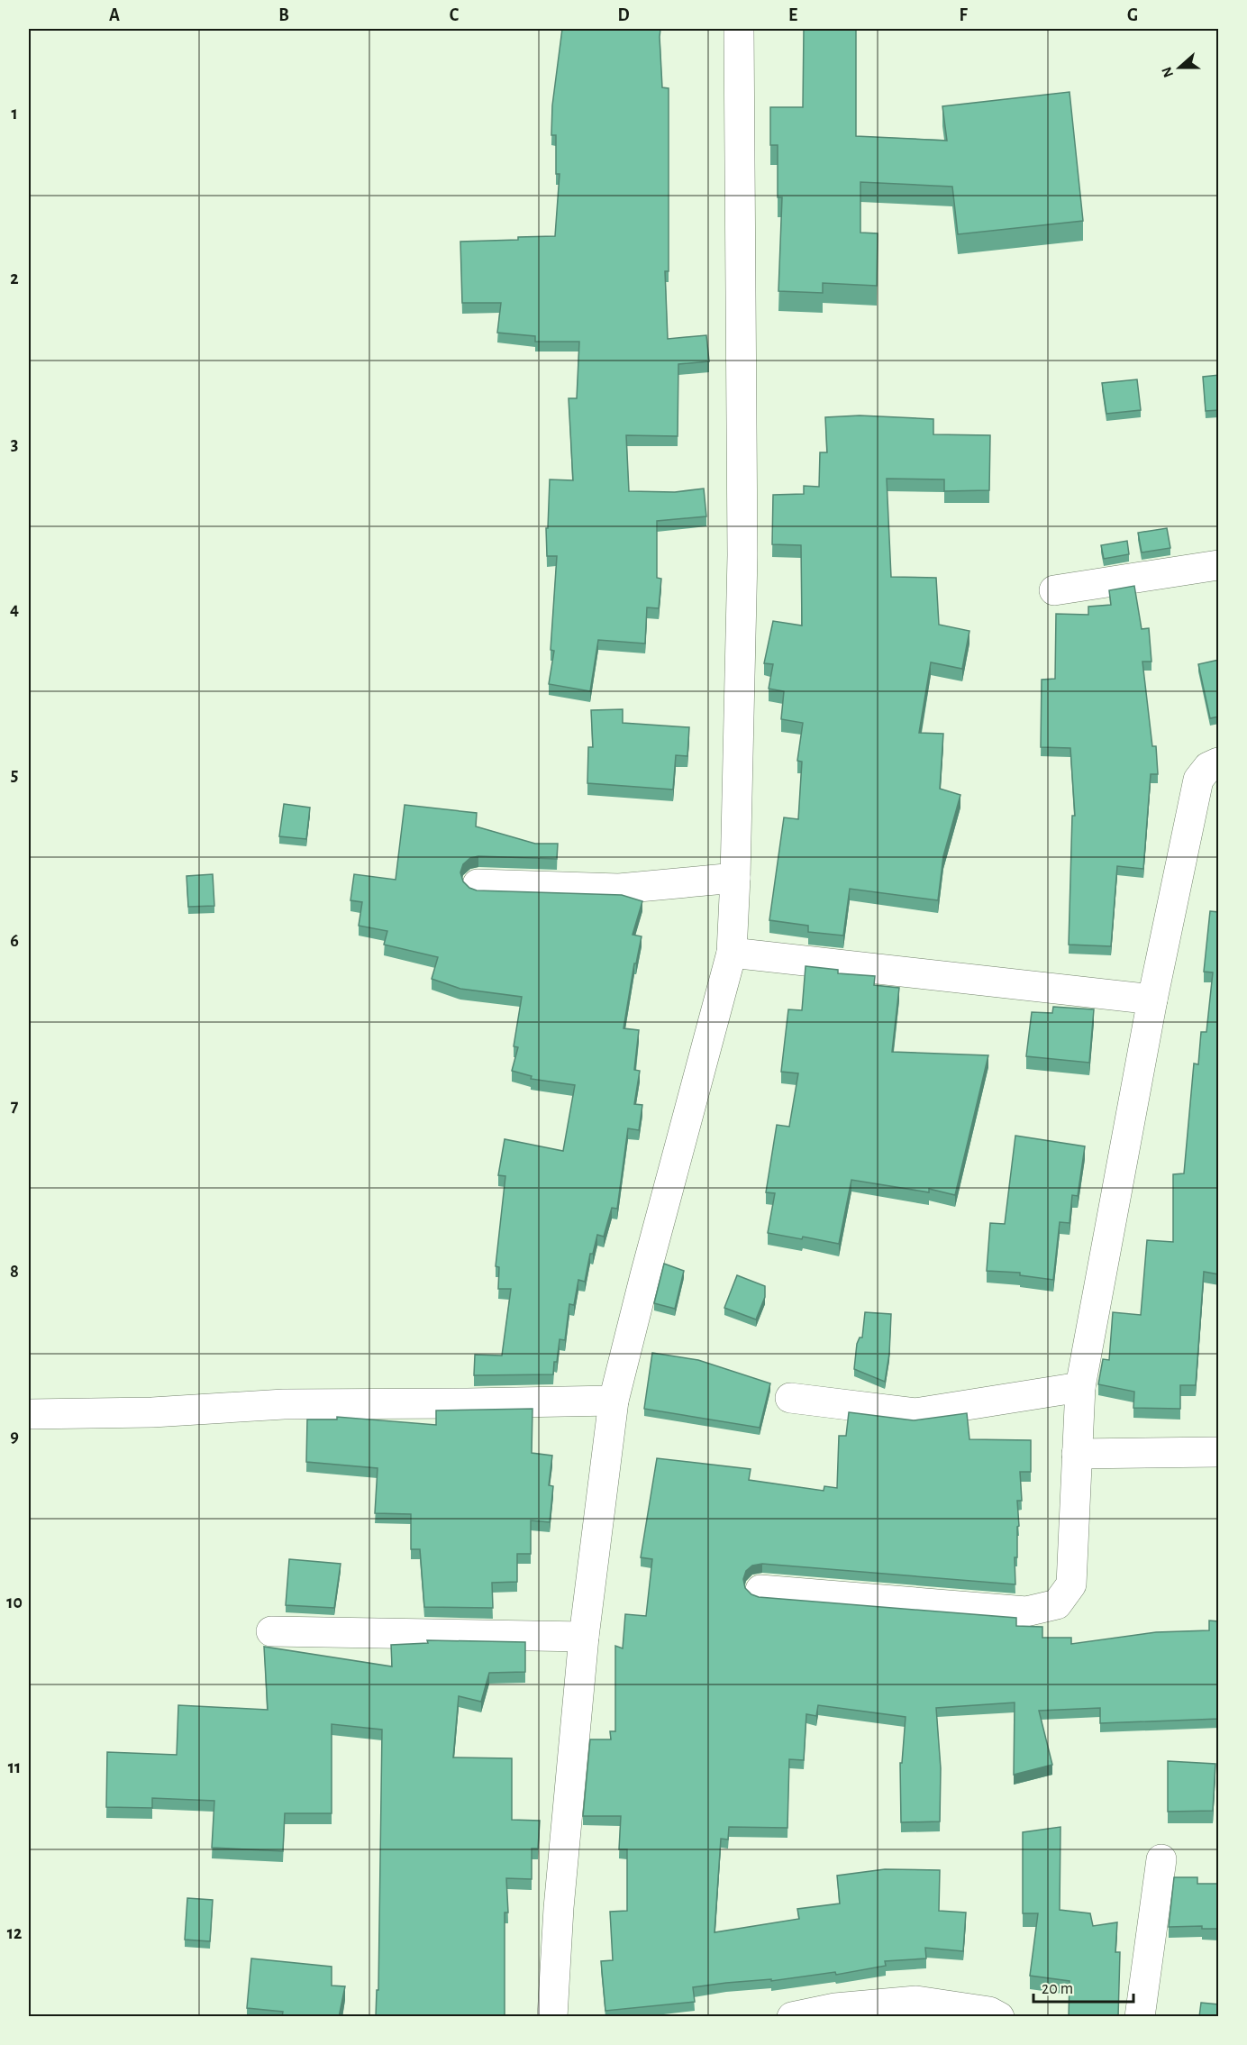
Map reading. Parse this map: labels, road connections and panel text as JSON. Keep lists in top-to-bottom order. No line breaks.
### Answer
{"scale_bar":"20 m","north":"left","grid":{"columns":["A","B","C","D","E","F","G"],"rows":["1","2","3","4","5","6","7","8","9","10","11","12"]}}
